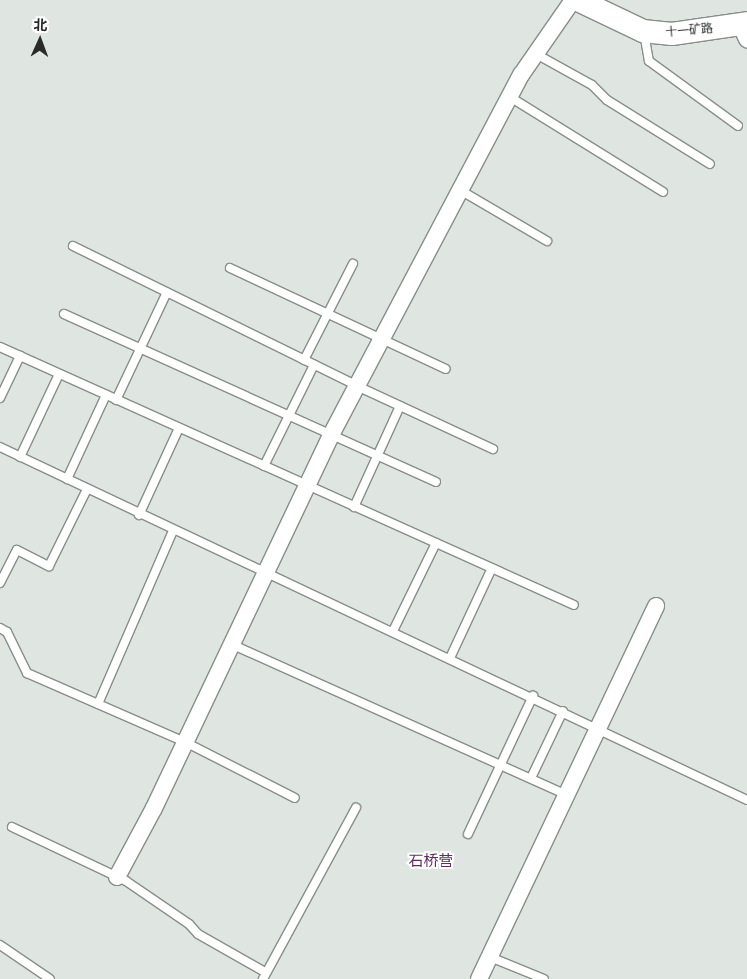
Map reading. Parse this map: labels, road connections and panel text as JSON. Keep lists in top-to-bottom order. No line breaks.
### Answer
{"streets":{"street":["十一矿路"]},"districts":["石桥营"],"north":"top"}
